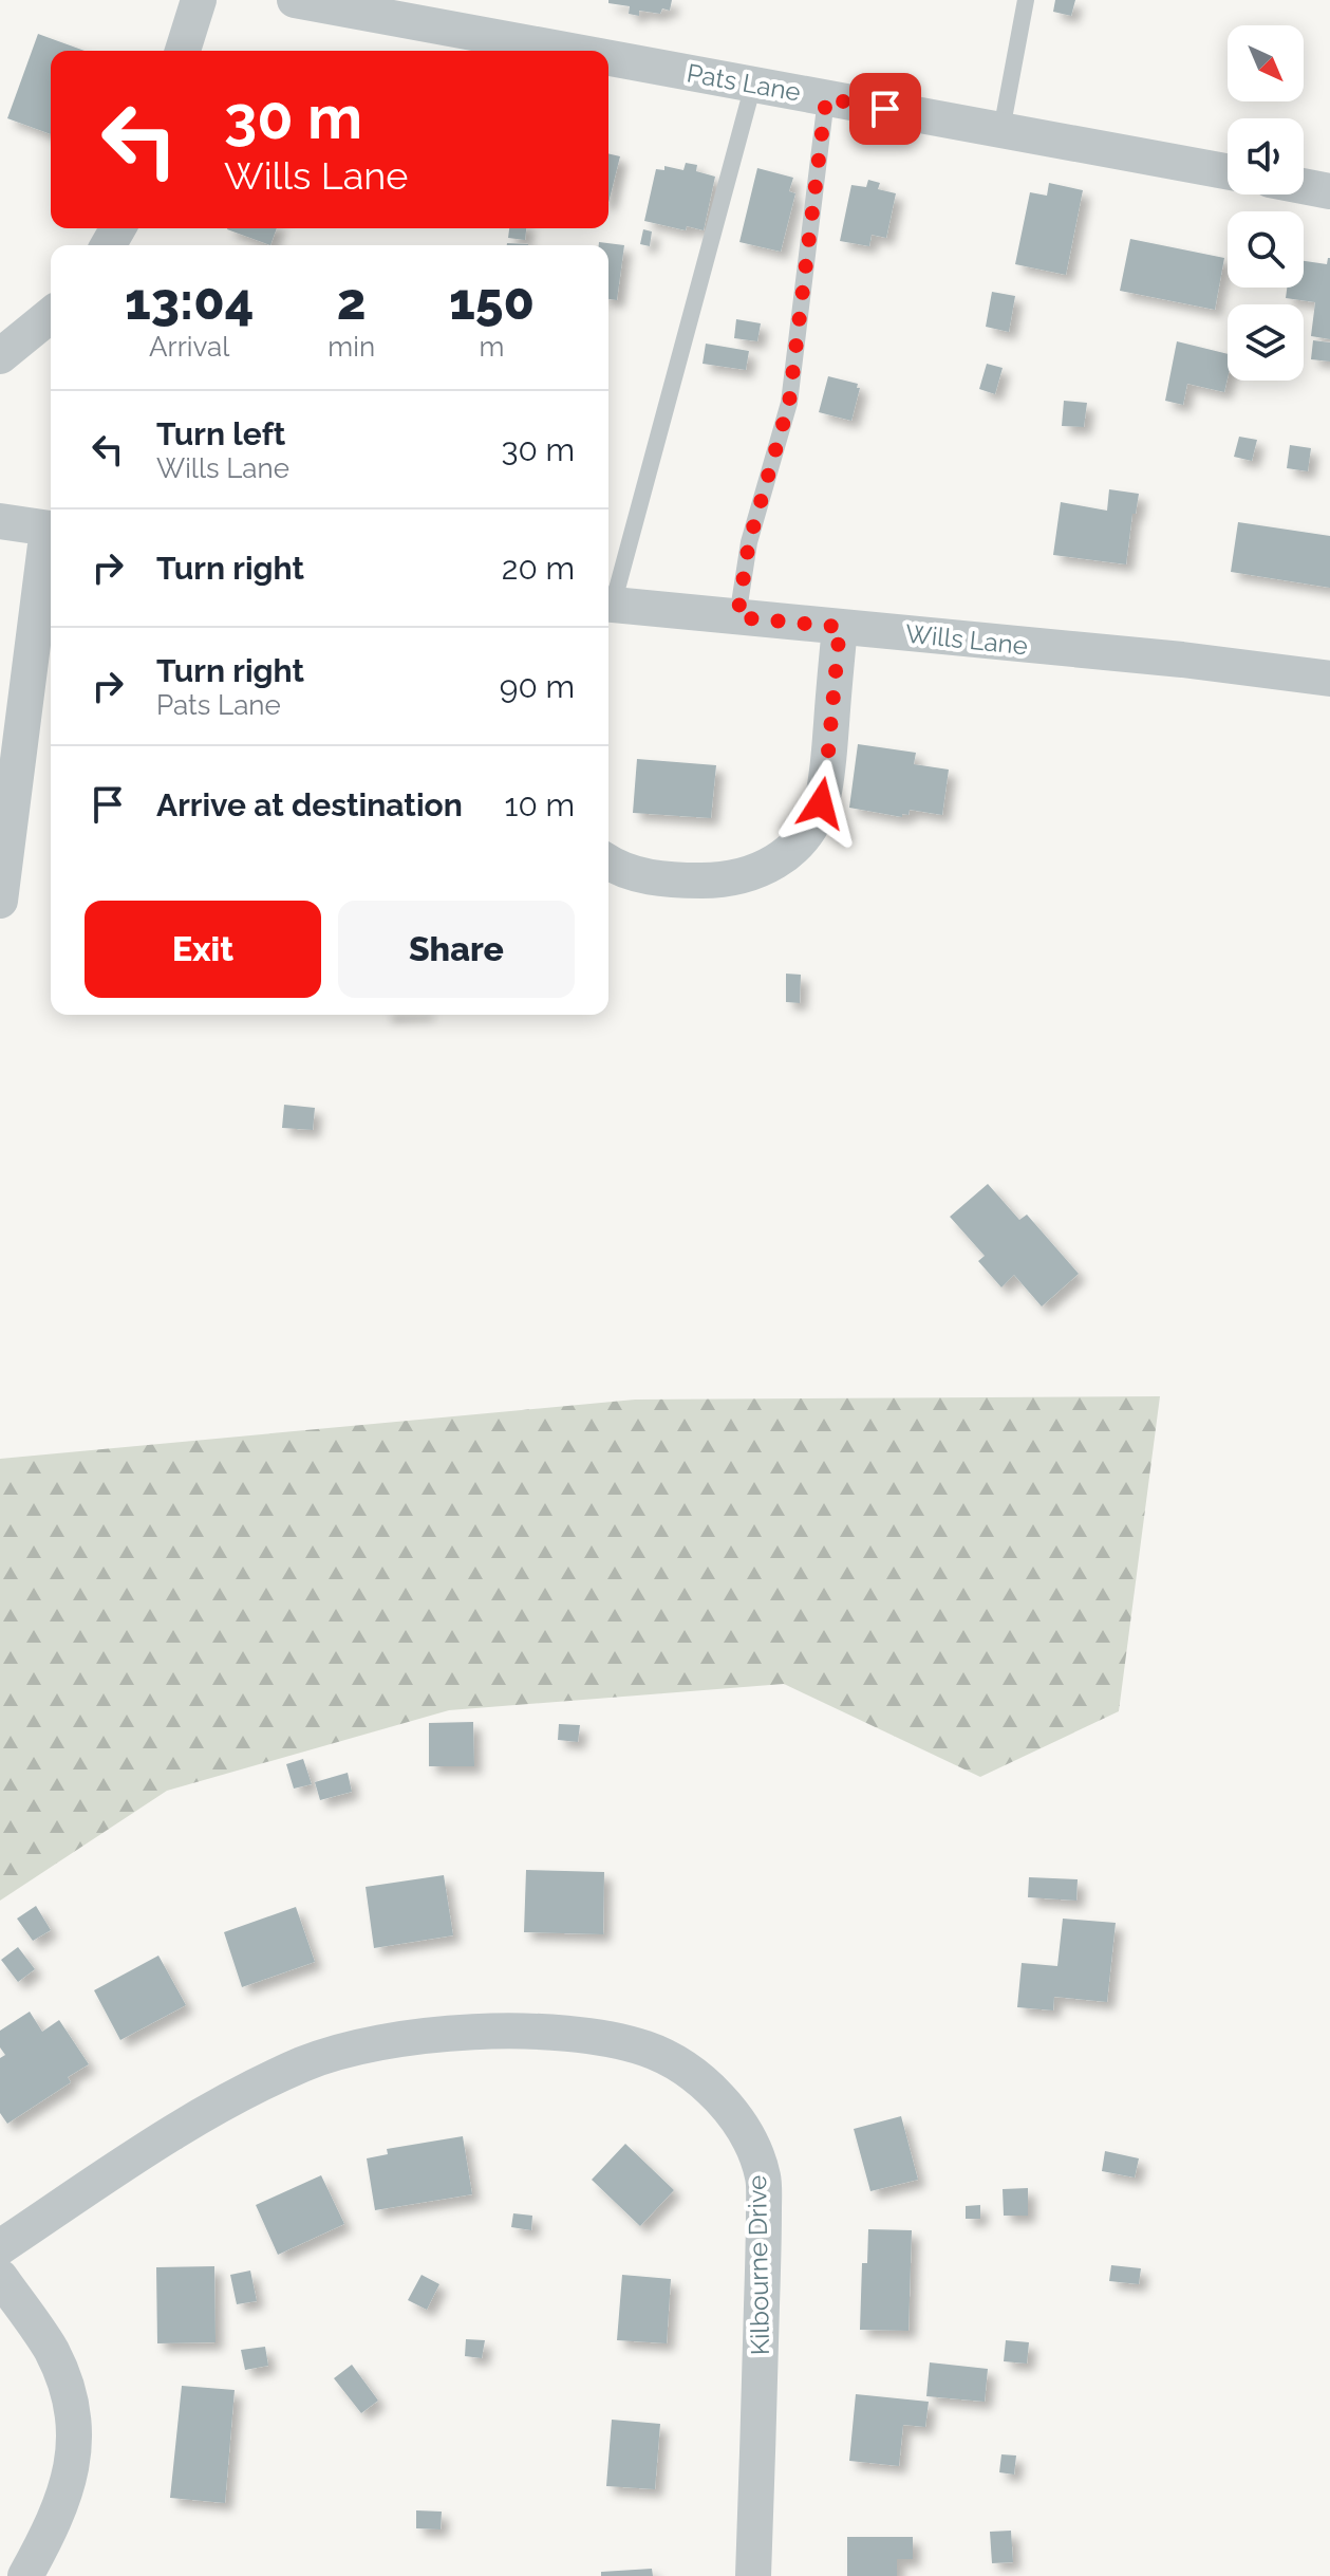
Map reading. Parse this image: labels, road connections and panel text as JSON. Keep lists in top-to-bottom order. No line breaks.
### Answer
{"streets":{"street":["Pats Lane","Wills Lane","Kilbourne Drive"]},"north":"bottom right","page":{"turn":["30 m","Wills Lane"],"eta":["13:04","Arrival","2","min","150","m"],"list":[{"name":"Turn left","note":"Wills Lane","value":"30 m"},{"name":"Turn right","value":"20 m"},{"name":"Turn right","note":"Pats Lane","value":"90 m"},{"name":"Arrive at destination","value":"10 m"}],"buttons":["Exit","Share"]}}
